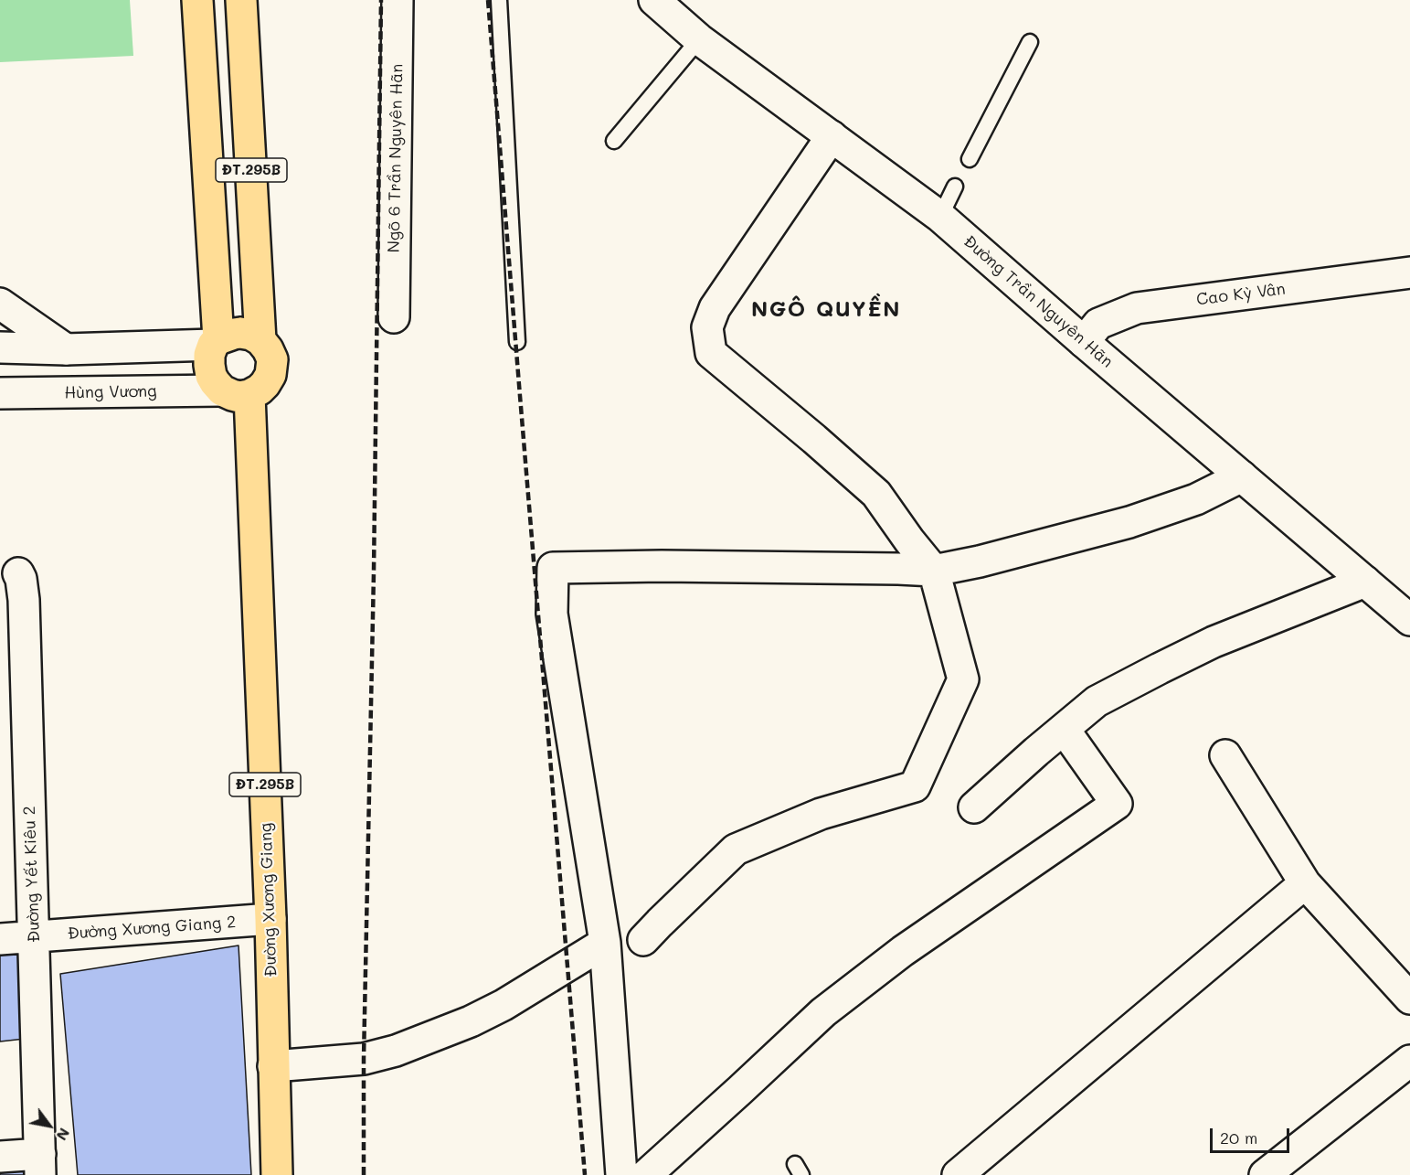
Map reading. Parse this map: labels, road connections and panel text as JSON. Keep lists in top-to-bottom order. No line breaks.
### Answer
{"streets":{"main road":["ĐT.295B","Đường Xương Giang"],"street":["Ngõ 6 Trần Nguyên Hãn","Cao Kỳ Vân","Đường Trần Nguyên Hãn","Hùng Vương","Đường Yết Kiêu 2","Đường Xương Giang 2"]},"crossings":[["ĐT.295B","Hùng Vương"],["ĐT.295B","Đường Xương Giang"],["Cao Kỳ Vân","Đường Trần Nguyên Hãn"],["Hùng Vương","Đường Xương Giang"],["Đường Yết Kiêu 2","Đường Xương Giang 2"],["Đường Xương Giang","Đường Xương Giang 2"]],"districts":["NGÔ QUYỀN"],"scale_bar":"20 m","north":"bottom right"}
